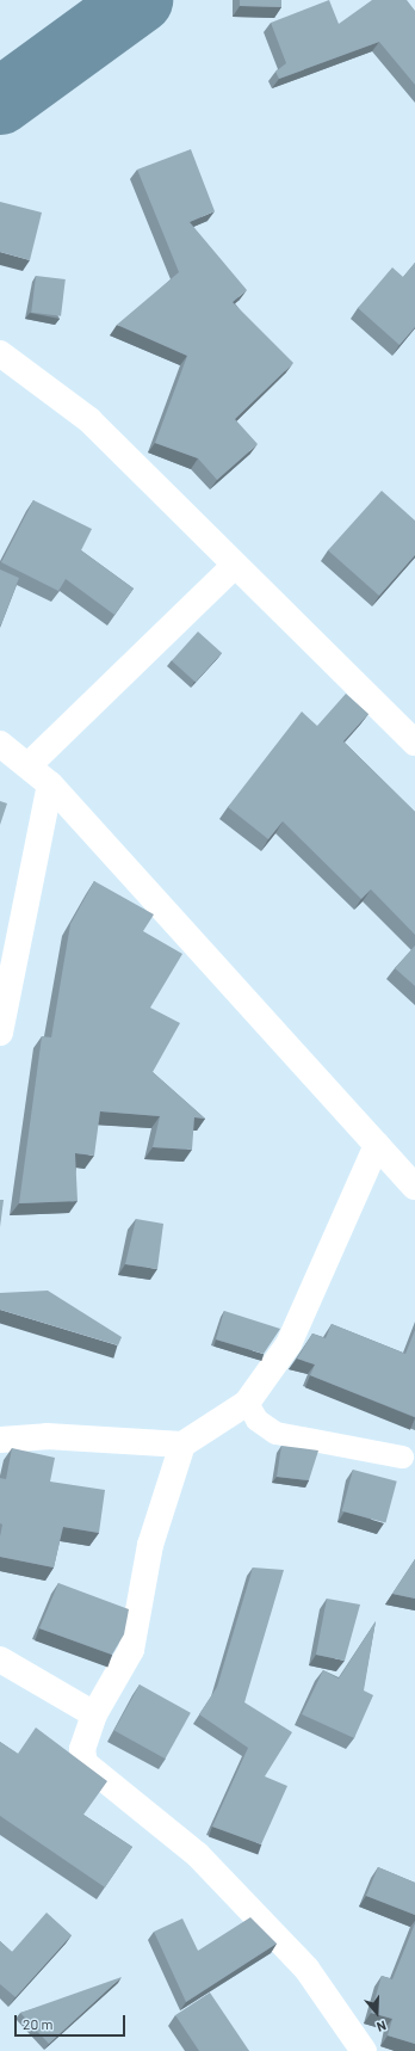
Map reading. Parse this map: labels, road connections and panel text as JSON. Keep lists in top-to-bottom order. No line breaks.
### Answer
{"scale_bar":"20 m","north":"bottom"}
